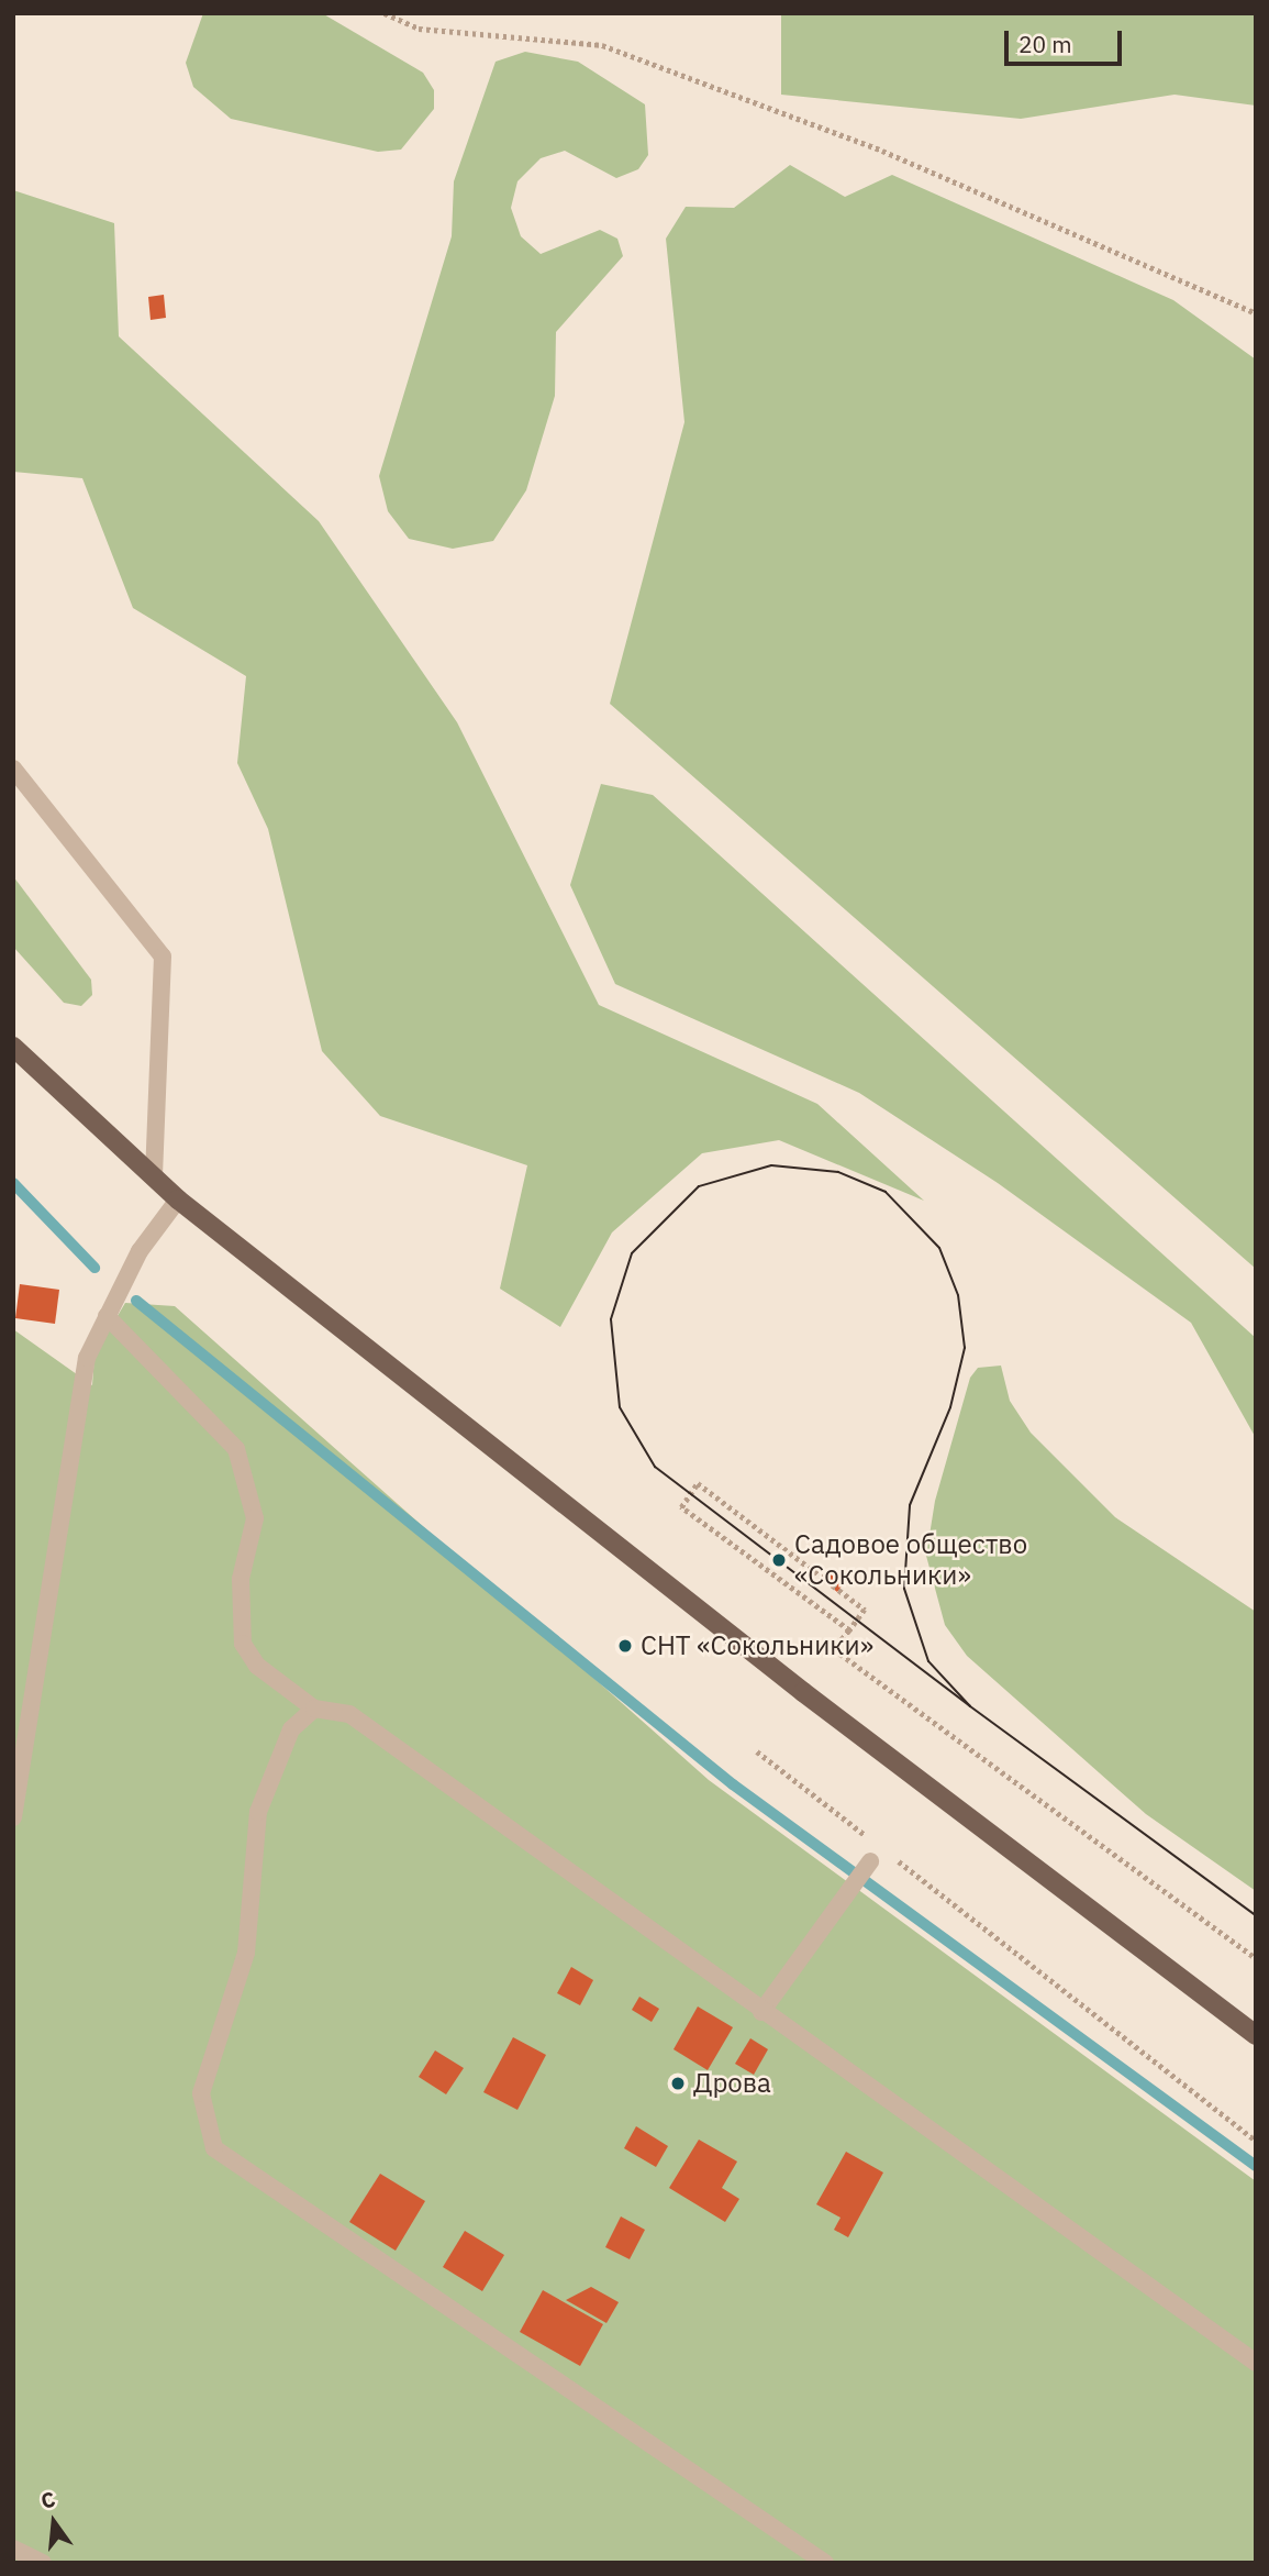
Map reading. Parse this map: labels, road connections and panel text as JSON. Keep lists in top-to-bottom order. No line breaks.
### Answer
{"places":["Садовое общество «Сокольники»","СНТ «Сокольники»","Дрова"],"scale_bar":"20 m","north":"top"}
